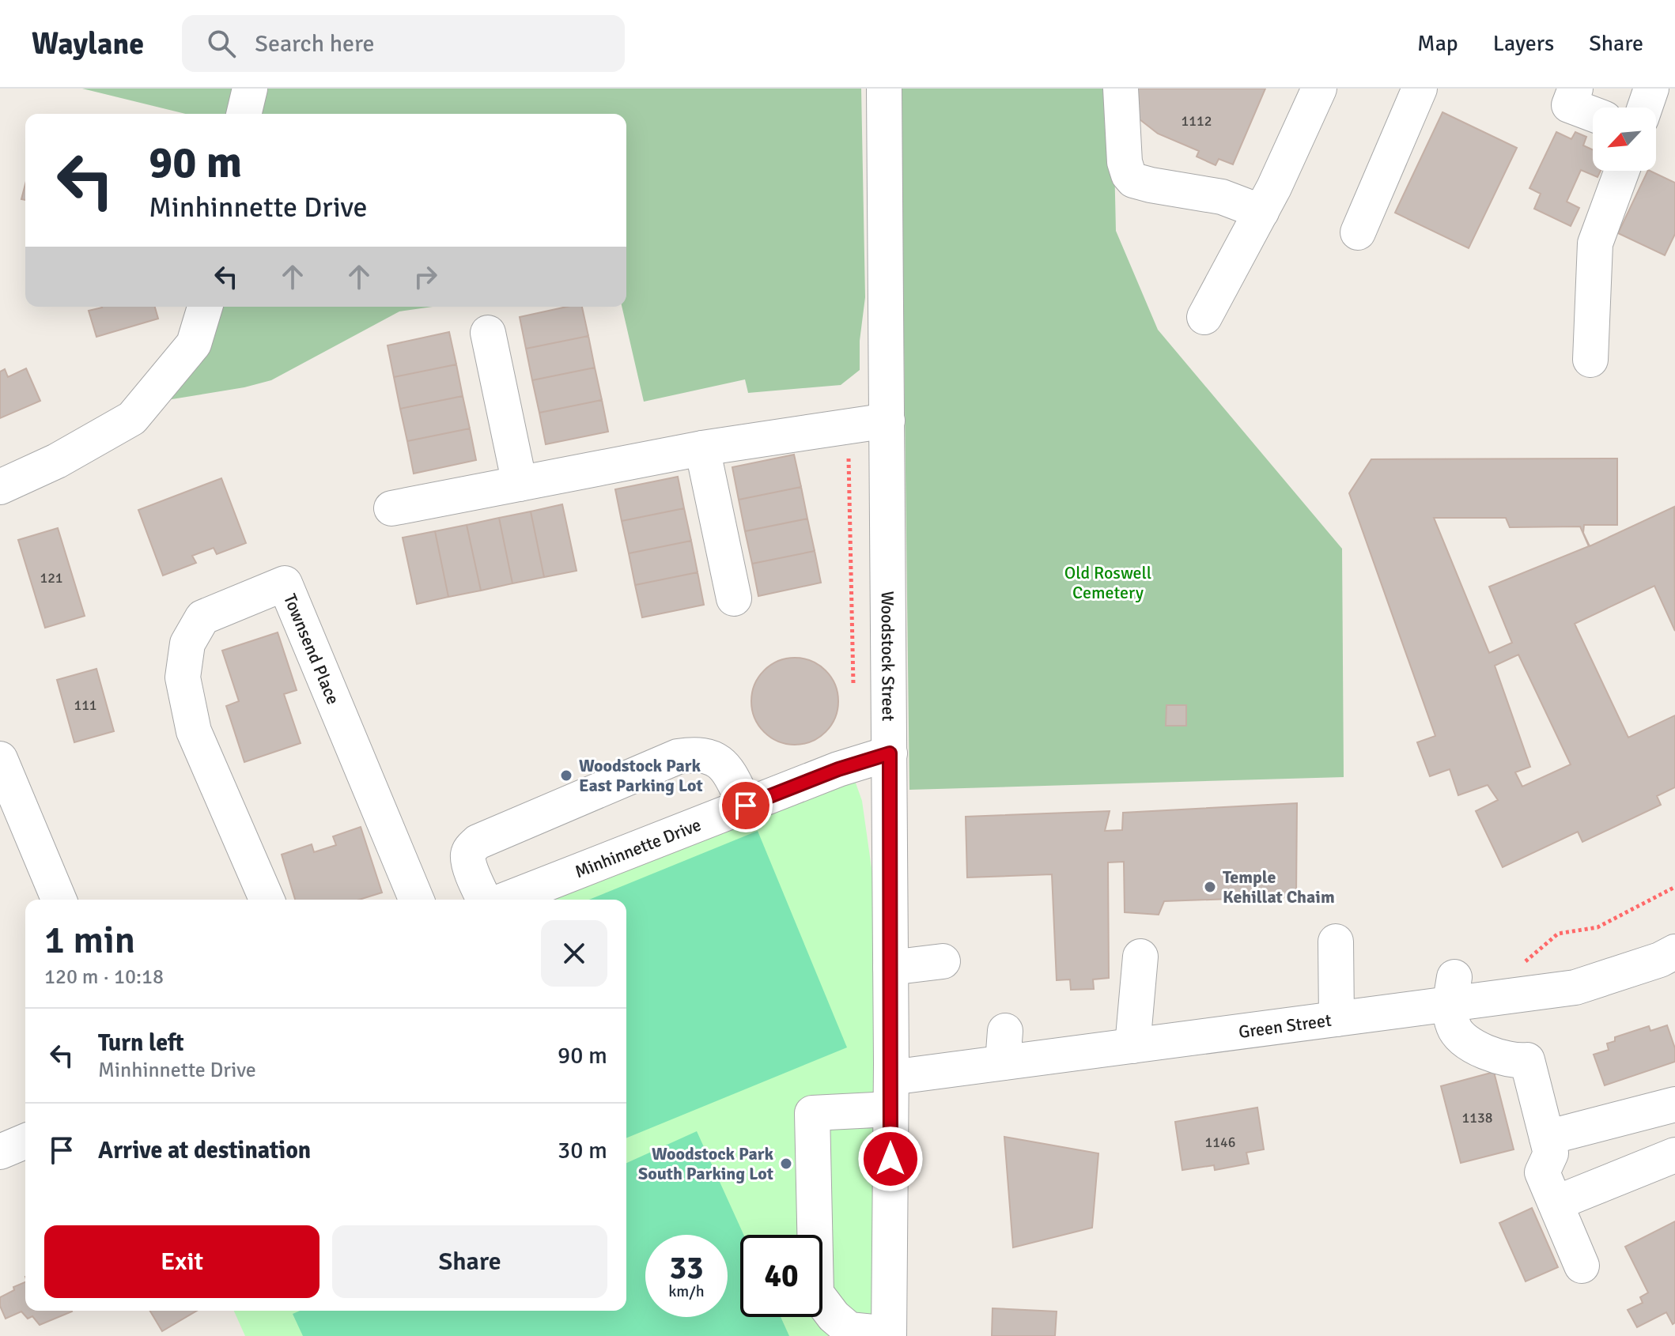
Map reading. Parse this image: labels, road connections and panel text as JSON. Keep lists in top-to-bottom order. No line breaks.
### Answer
{"streets":{"street":["Townsend Place","Woodstock Street","Minhinnette Drive","Green Street"]},"crossings":[["Woodstock Street","Minhinnette Drive"],["Woodstock Street","Green Street"]],"parks":["Old Roswell Cemetery"],"places":["Woodstock Park East Parking Lot","Temple Kehillat Chaim","Woodstock Park South Parking Lot"],"house_numbers":["1112","121","111","1138","1146"],"north":"bottom left","page":{"header":"Waylane","search":"Search here","nav":["Map","Layers","Share"],"turn":["90 m","Minhinnette Drive"],"heading":["1 min","120 m · 10:18"],"list":[{"name":"Turn left","note":"Minhinnette Drive","value":"90 m"},{"name":"Arrive at destination","value":"30 m"}],"buttons":["Exit","Share"],"speed":"33 km/h","limit":"40"}}
